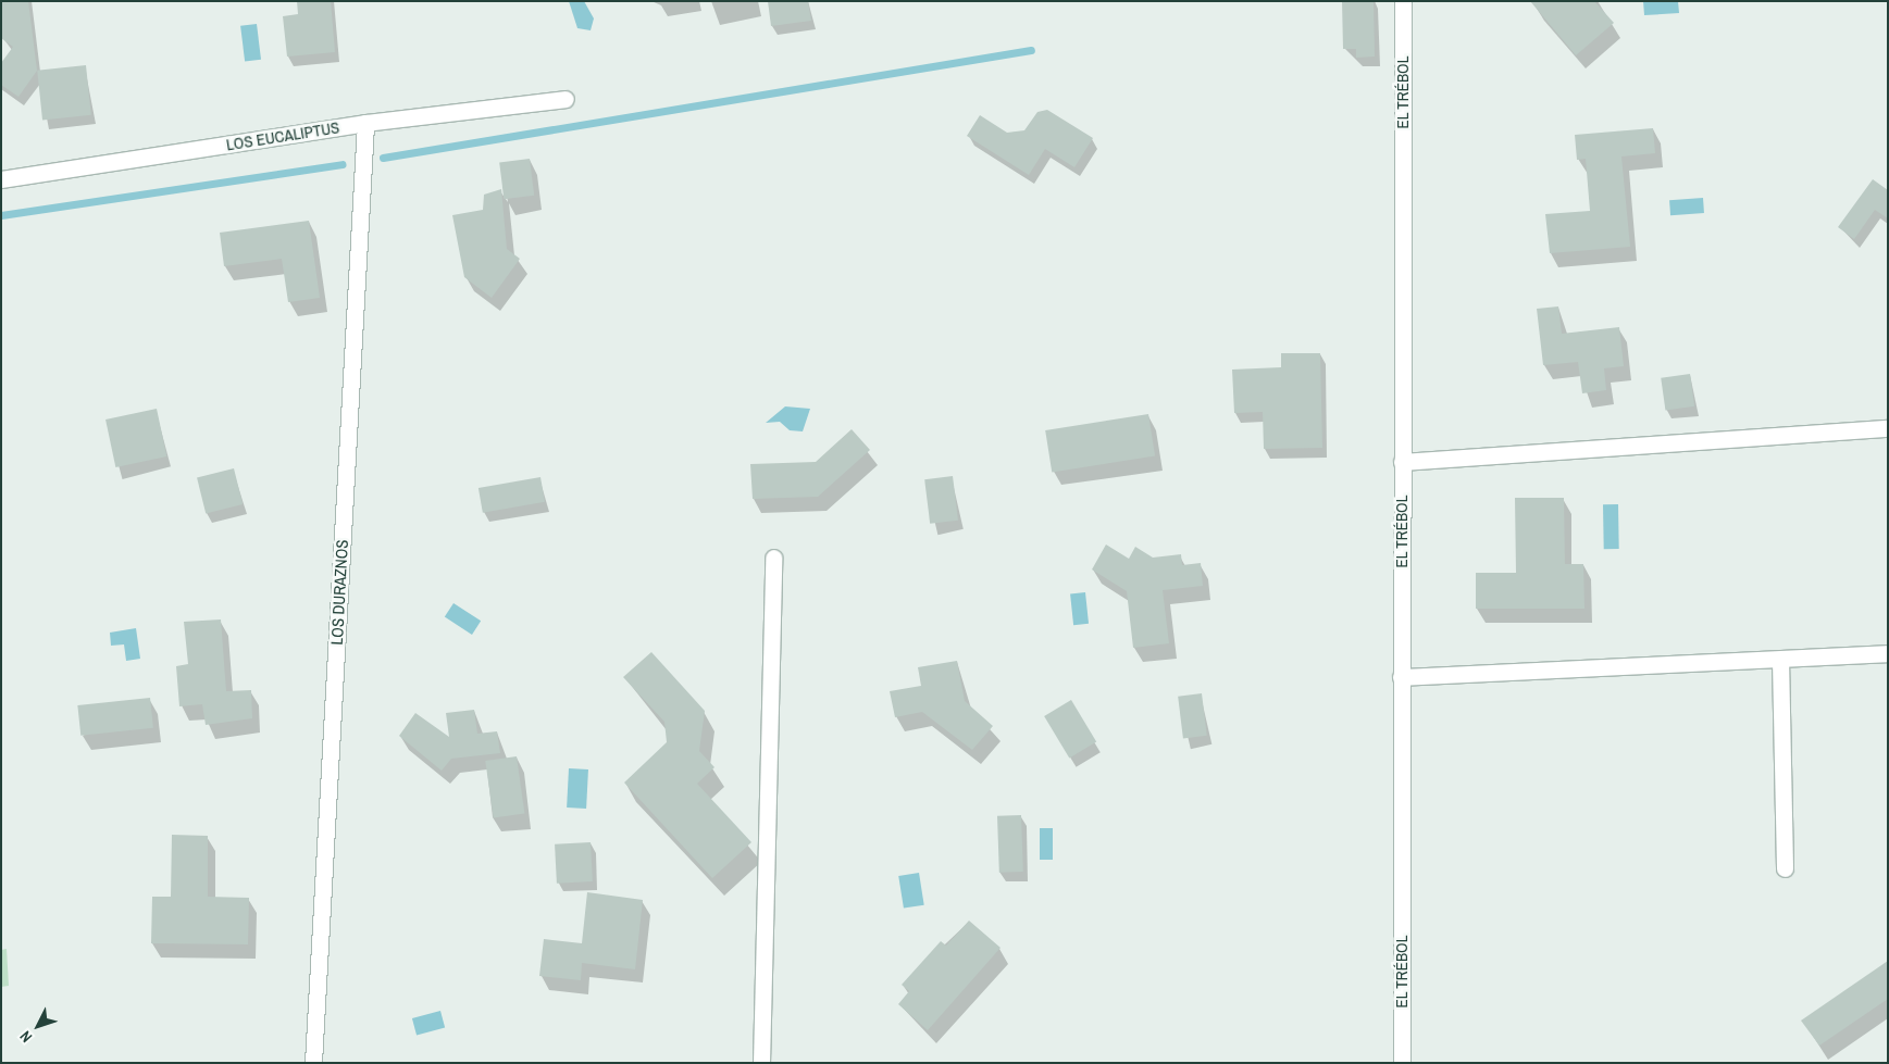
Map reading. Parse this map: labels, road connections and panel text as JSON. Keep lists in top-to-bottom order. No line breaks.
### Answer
{"streets":{"street":["EL TRÉBOL","LOS EUCALIPTUS","LOS DURAZNOS"]},"crossings":[["LOS EUCALIPTUS","LOS DURAZNOS"]],"north":"bottom left"}
